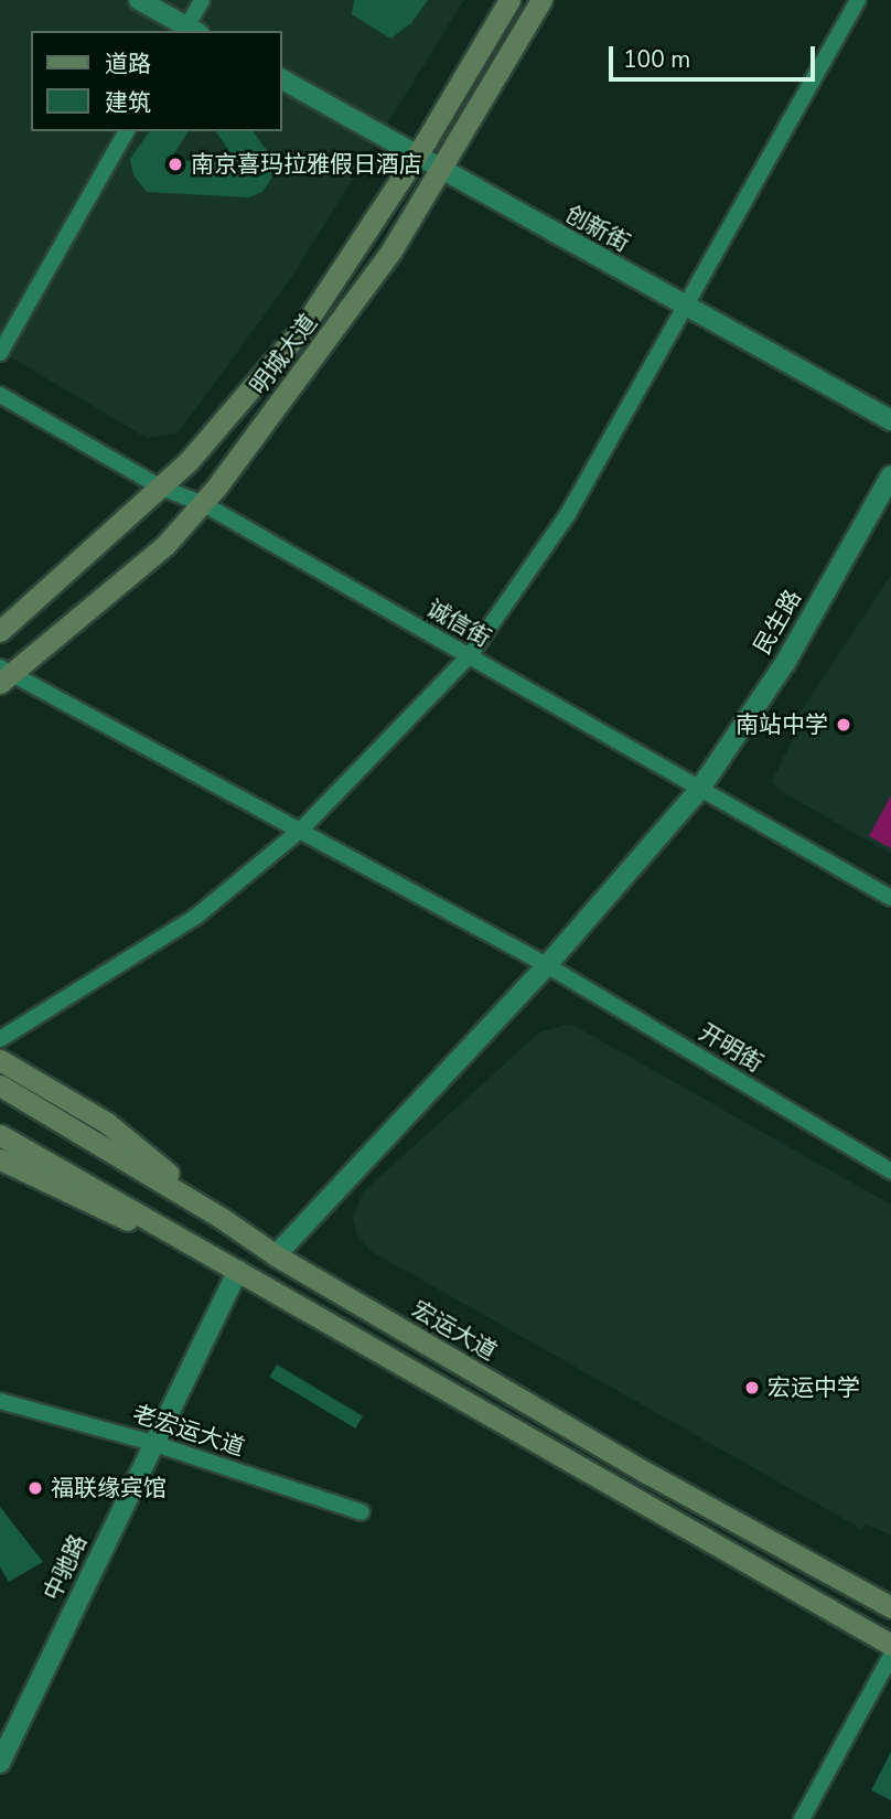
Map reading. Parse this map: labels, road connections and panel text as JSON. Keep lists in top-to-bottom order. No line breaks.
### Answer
{"streets":{"main road":["明城大道","宏运大道"],"street":["创新街","民生路","诚信街","开明街","老宏运大道","中驰路"]},"crossings":[["创新街","明城大道"],["明城大道","诚信街"],["明城大道","开明街"],["民生路","诚信街"],["民生路","开明街"],["民生路","宏运大道"],["老宏运大道","中驰路"]],"places":["南京喜玛拉雅假日酒店","南站中学","宏运中学","福联缘宾馆"],"legend":["道路","建筑"],"scale_bar":"100 m"}
